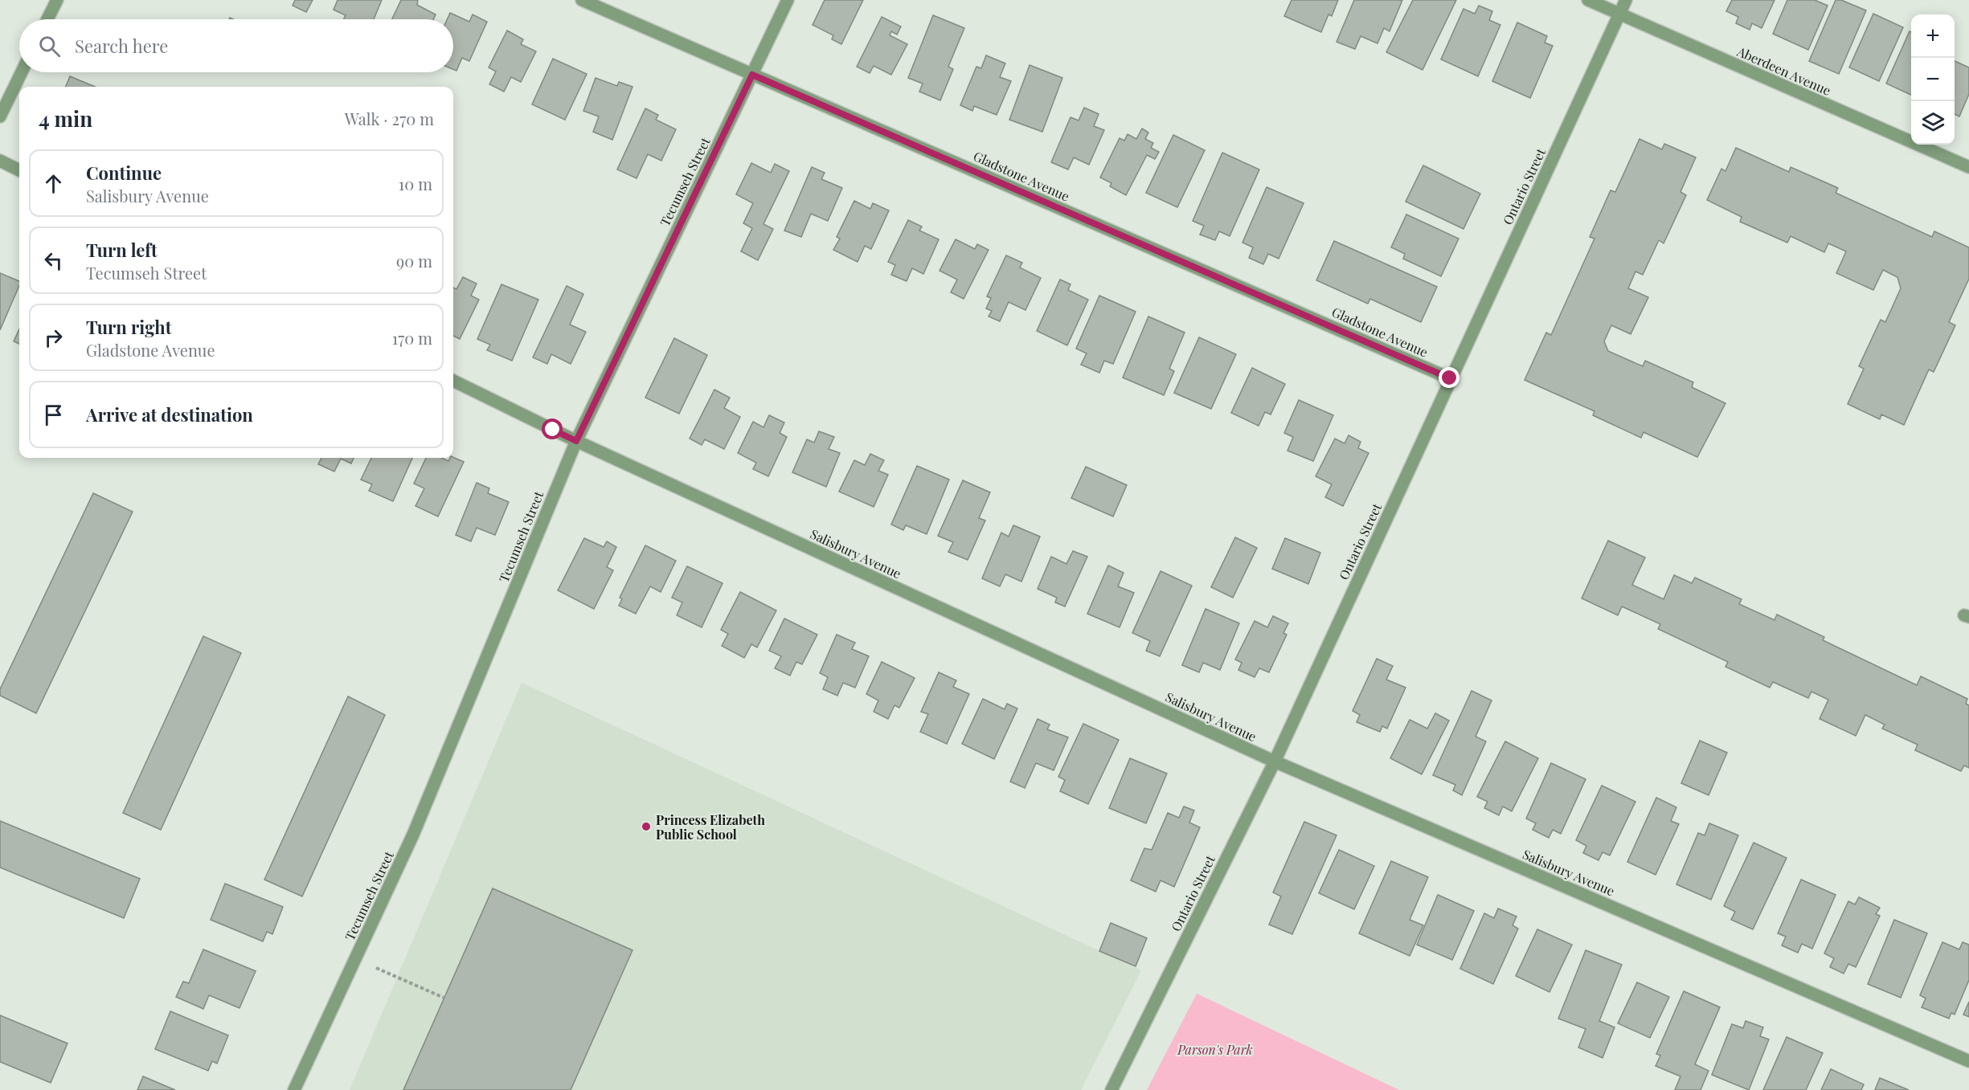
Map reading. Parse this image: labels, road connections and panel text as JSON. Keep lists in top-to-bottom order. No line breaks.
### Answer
{"streets":{"street":["Aberdeen Avenue","Gladstone Avenue","Tecumseh Street","Ontario Street","Salisbury Avenue"]},"crossings":[["Aberdeen Avenue","Ontario Street"],["Gladstone Avenue","Tecumseh Street"],["Gladstone Avenue","Ontario Street"],["Tecumseh Street","Salisbury Avenue"],["Ontario Street","Salisbury Avenue"]],"parks":["Parson's Park"],"places":["Princess Elizabeth Public School"],"page":{"map_buttons":["+","−"],"search":"Search here","heading":["4 min","Walk · 270 m"],"list":[["Continue","Salisbury Avenue","10 m"],["Turn left","Tecumseh Street","90 m"],["Turn right","Gladstone Avenue","170 m"],"Arrive at destination"]}}
